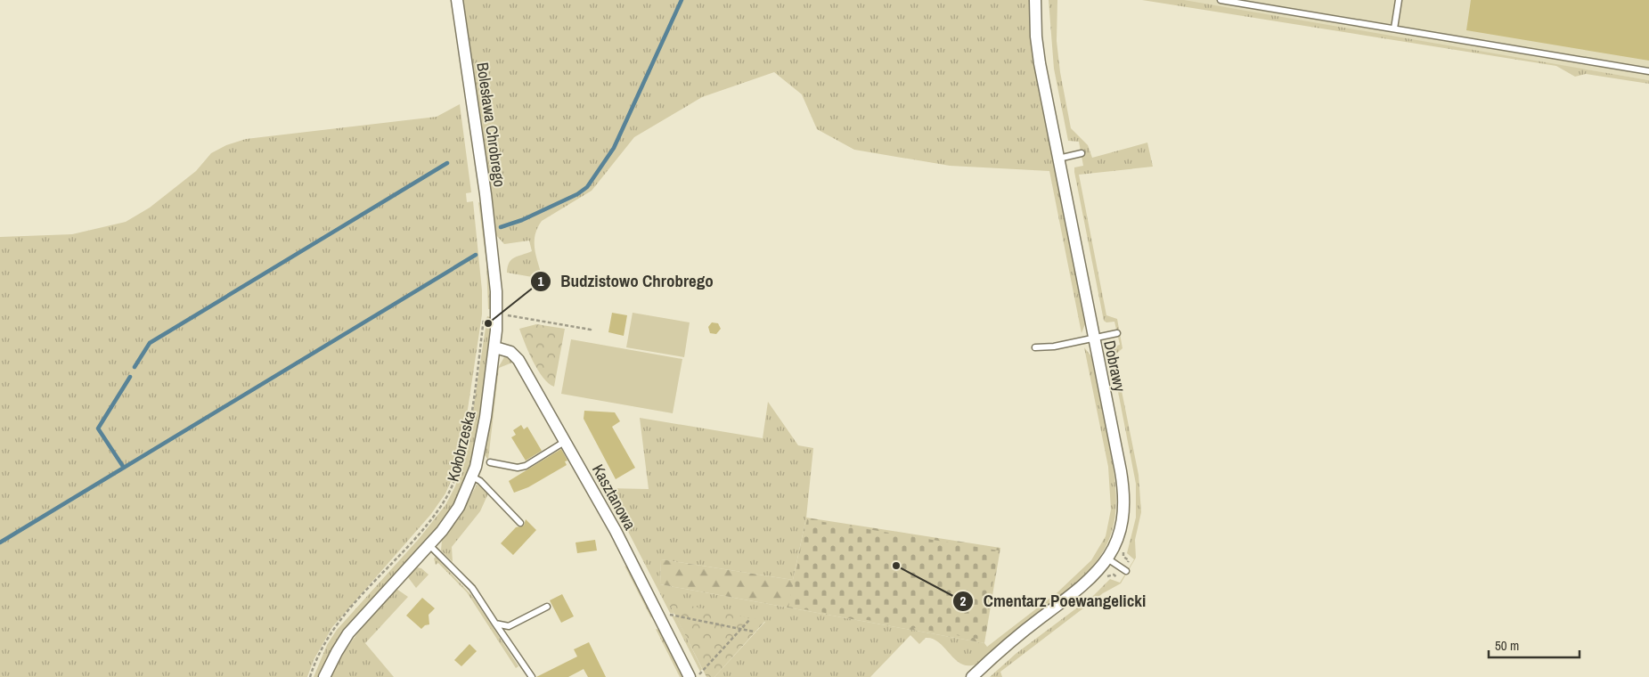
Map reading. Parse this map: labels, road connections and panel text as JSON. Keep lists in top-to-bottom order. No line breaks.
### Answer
{"streets":{"street":["Bolesława Chrobrego","Dobrawy","Kołobrzeska","Kasztanowa"]},"crossings":[["Bolesława Chrobrego","Kołobrzeska"],["Kołobrzeska","Kasztanowa"]],"places":["Budzistowo Chrobrego","Cmentarz Poewangelicki"],"scale_bar":"50 m"}
